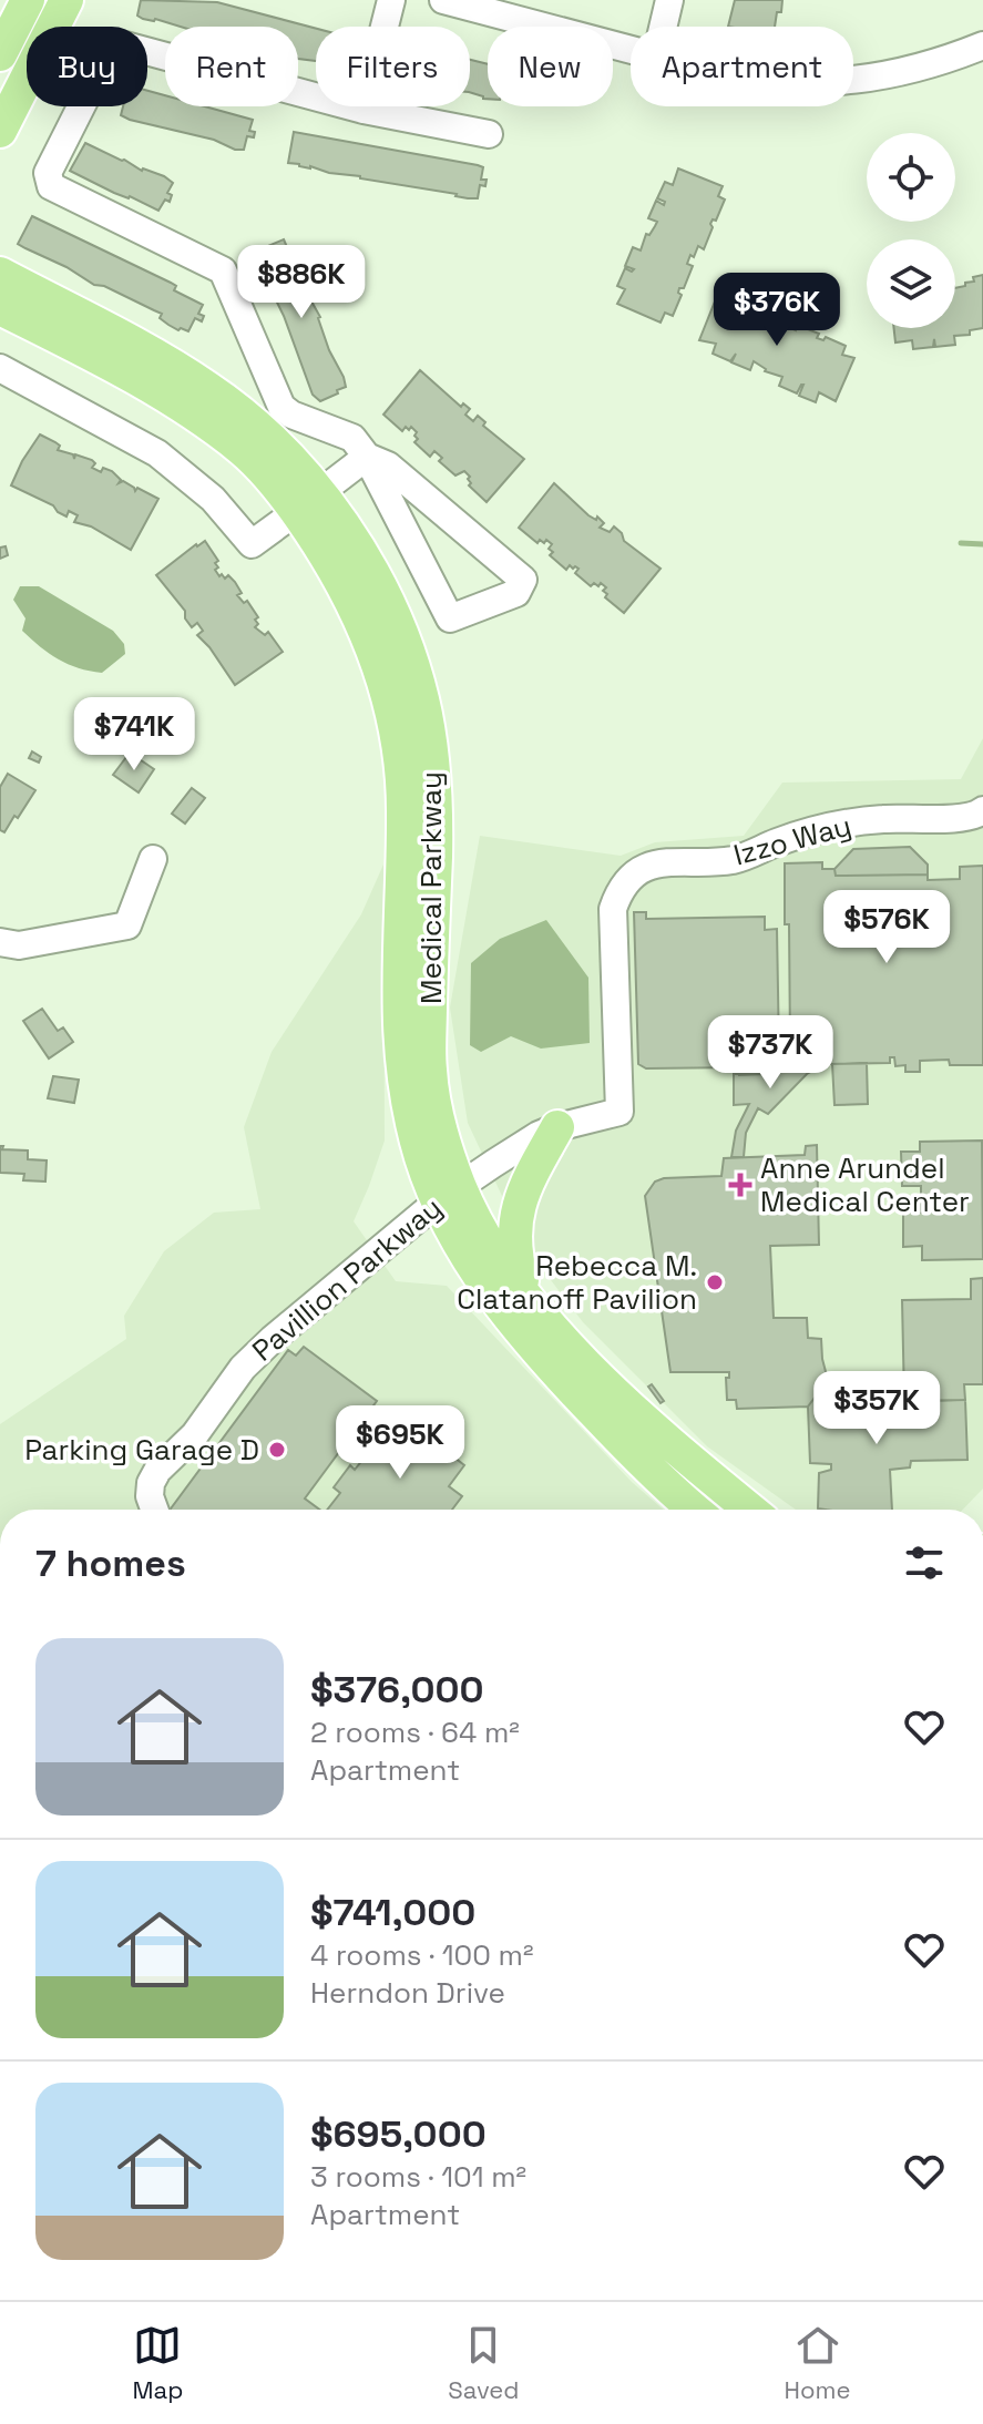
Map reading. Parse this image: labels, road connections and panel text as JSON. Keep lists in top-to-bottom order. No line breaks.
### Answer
{"streets":{"main road":["Medical Parkway"],"street":["Izzo Way","Pavillion Parkway"]},"crossings":[["Izzo Way","Pavillion Parkway"],["Medical Parkway","Pavillion Parkway"]],"places":{"health":["Anne Arundel Medical Center"],"other":["Rebecca M. Clatanoff Pavilion","Parking Garage D"]},"page":{"chip":["Buy","Rent","Filters","New","Apartment"],"price":["$886K","$376K","$741K","$576K","$737K","$357K","$695K"],"heading":"7 homes","list":[{"name":"$376,000","note":"2 rooms · 64 m² · Apartment"},{"name":"$741,000","note":"4 rooms · 100 m² · Herndon Drive"},{"name":"$695,000","note":"3 rooms · 101 m² · Apartment"}],"tabs":["Map","Saved","Home"]}}
